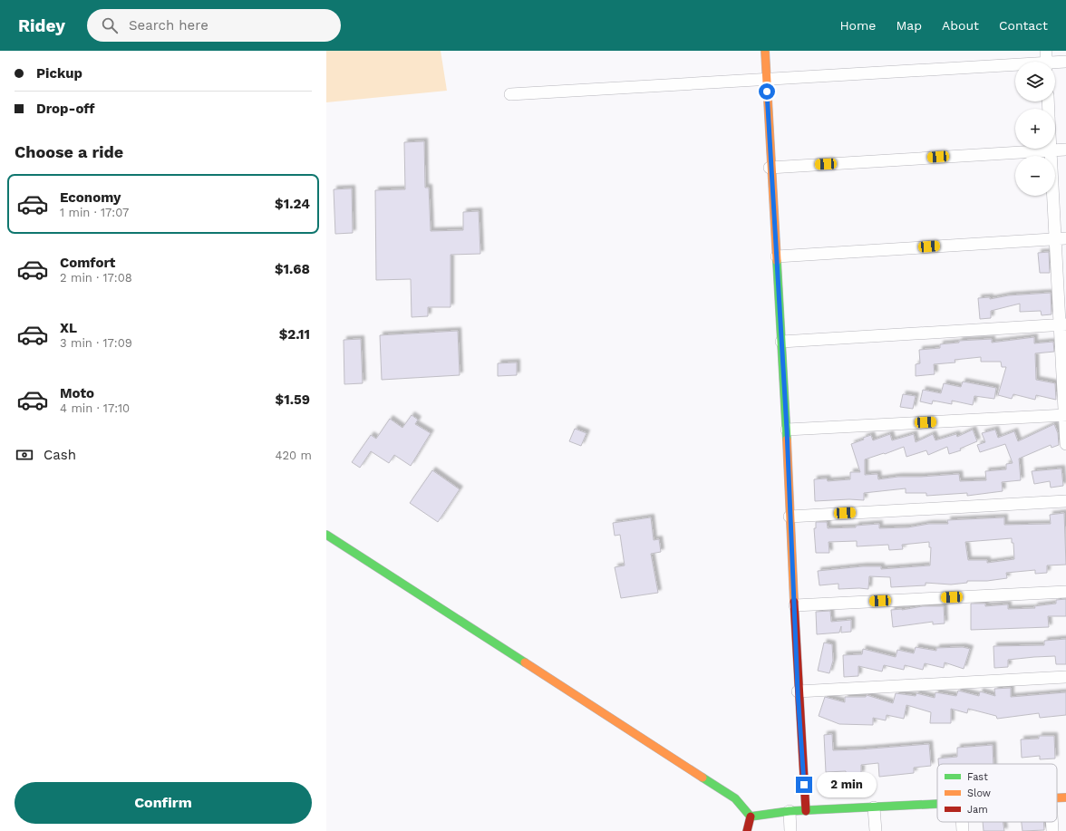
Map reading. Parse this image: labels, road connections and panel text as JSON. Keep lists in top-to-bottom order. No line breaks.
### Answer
{"legend":["Fast","Slow","Jam"],"page":{"header":"Ridey","search":"Search here","nav":["Home","Map","About","Contact"],"banner":["Pickup","Drop-off"],"map_buttons":["+","−"],"heading":"Choose a ride","list":[{"name":"Economy","note":"1 min · 17:07","value":"$1.24"},{"name":"Comfort","note":"2 min · 17:08","value":"$1.68"},{"name":"XL","note":"3 min · 17:09","value":"$2.11"},{"name":"Moto","note":"4 min · 17:10","value":"$1.59"}],"pay":["Cash","420 m"],"bubble":"2 min","buttons":"Confirm"}}
